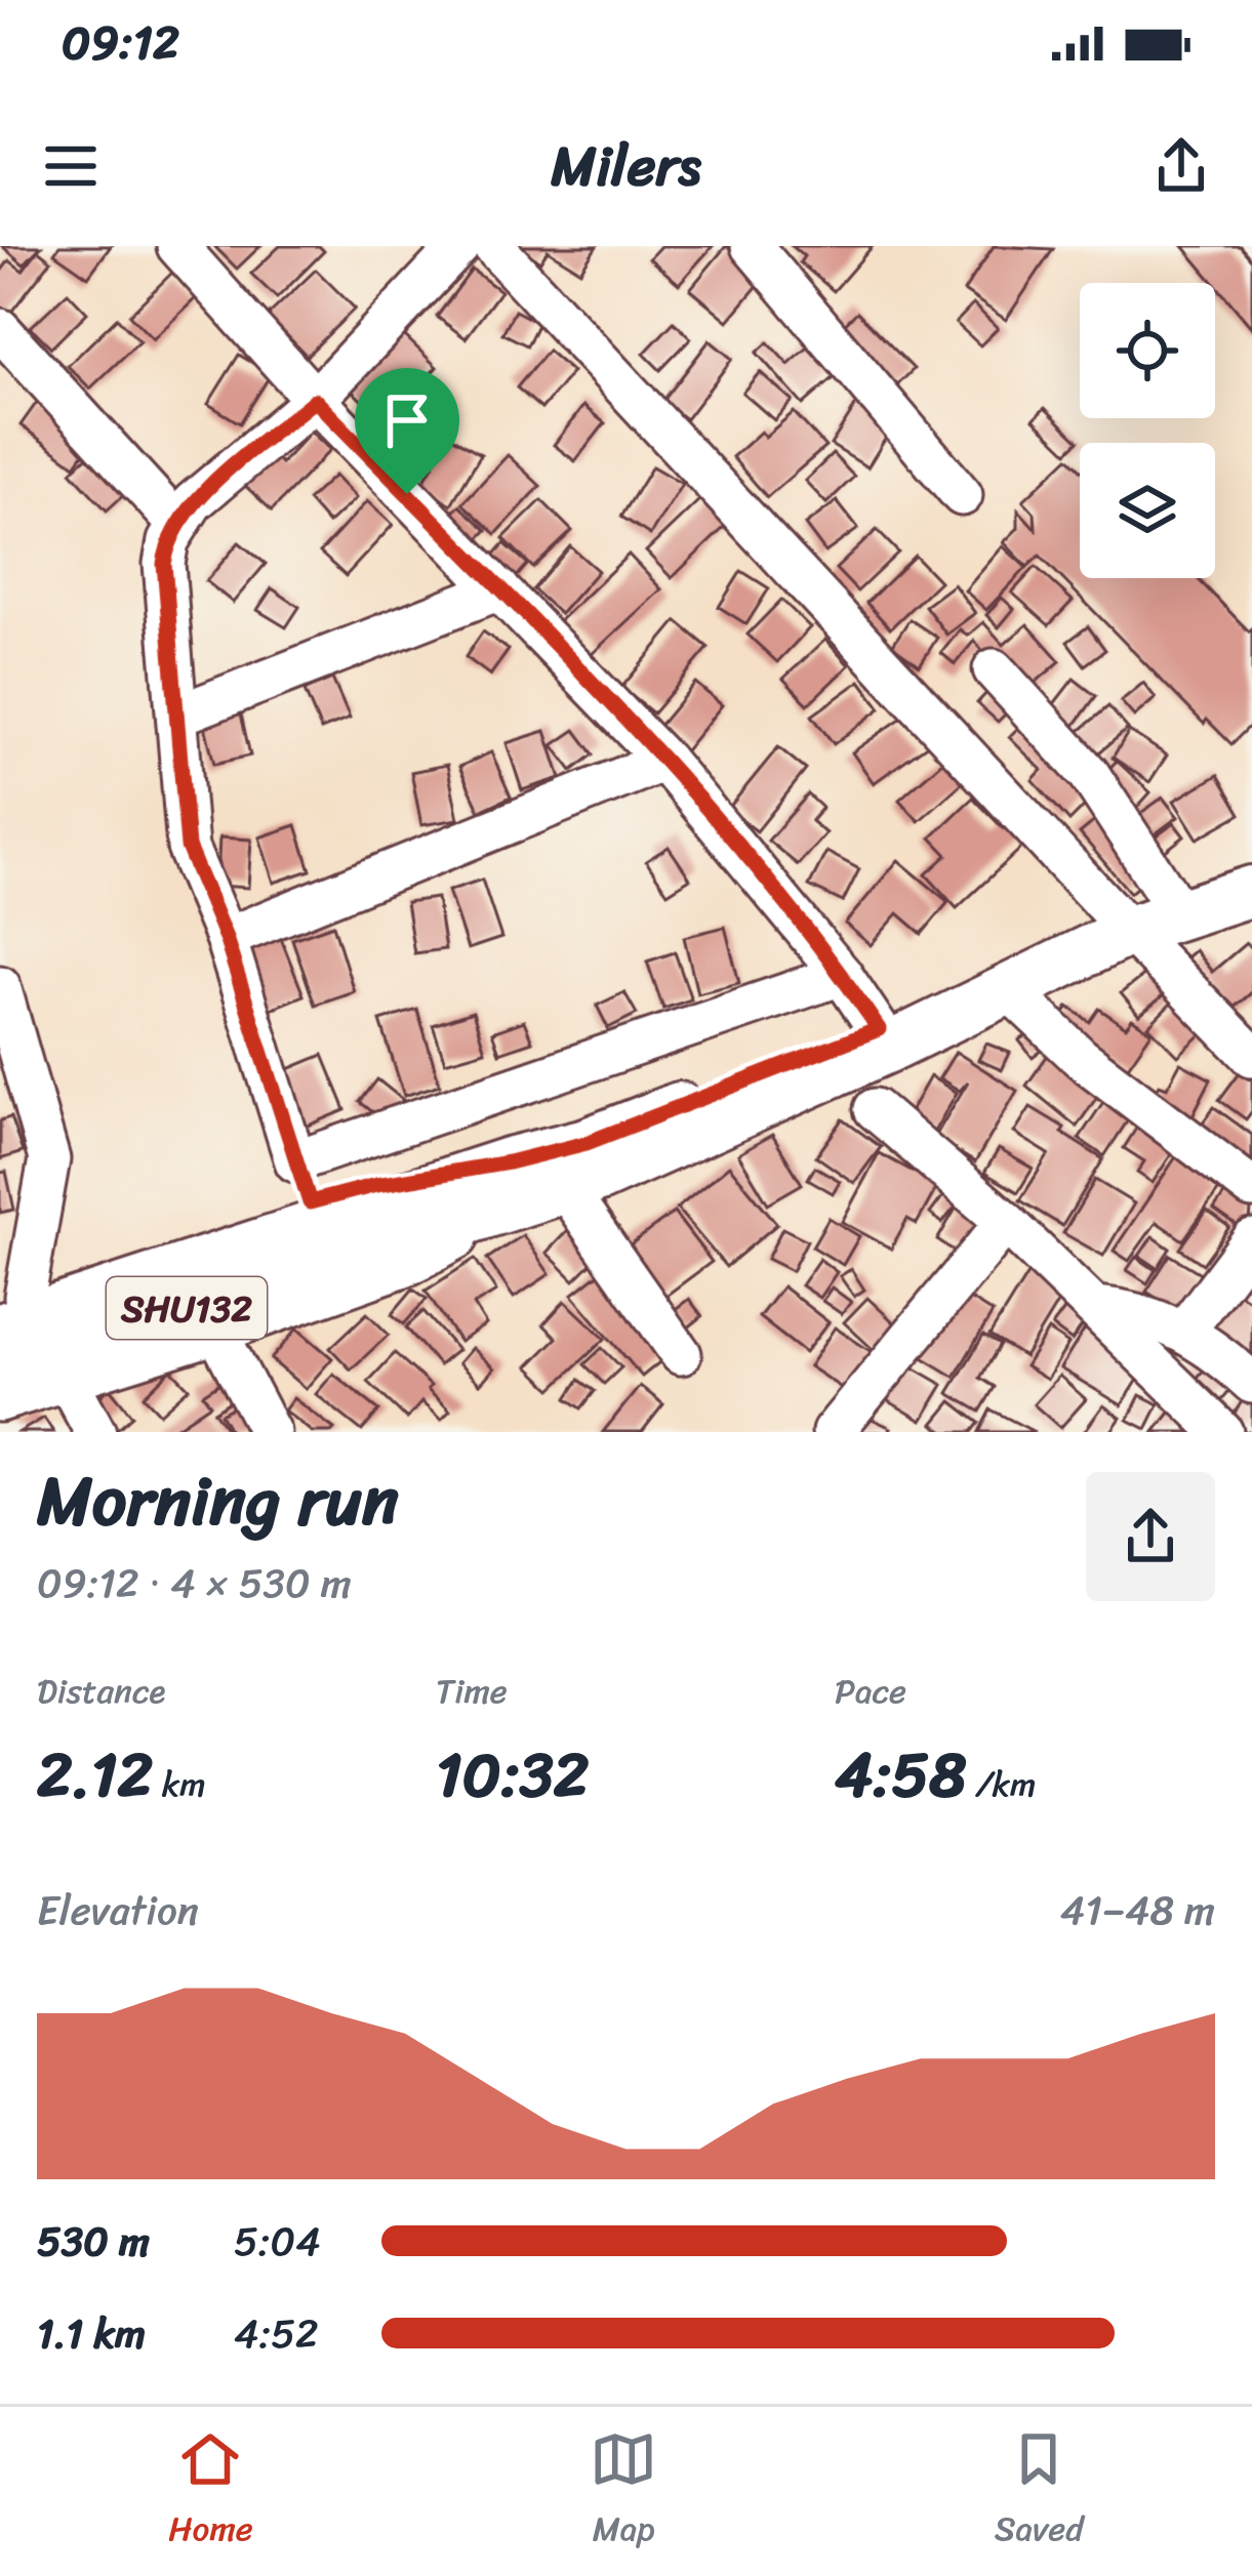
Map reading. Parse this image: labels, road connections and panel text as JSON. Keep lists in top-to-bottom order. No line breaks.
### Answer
{"streets":{"main road":["SHU132"]},"page":{"status":"09:12","header":"Milers","heading":["Morning run","09:12 · 4 × 530 m"],"stats":[["Distance","2.12 km"],["Time","10:32"],["Pace","4:58 /km"]],"chart":["Elevation","41–48 m"],"list":[{"name":"530 m","note":"5:04"},{"name":"1.1 km","note":"4:52"}],"tabs":["Home","Map","Saved"]}}
